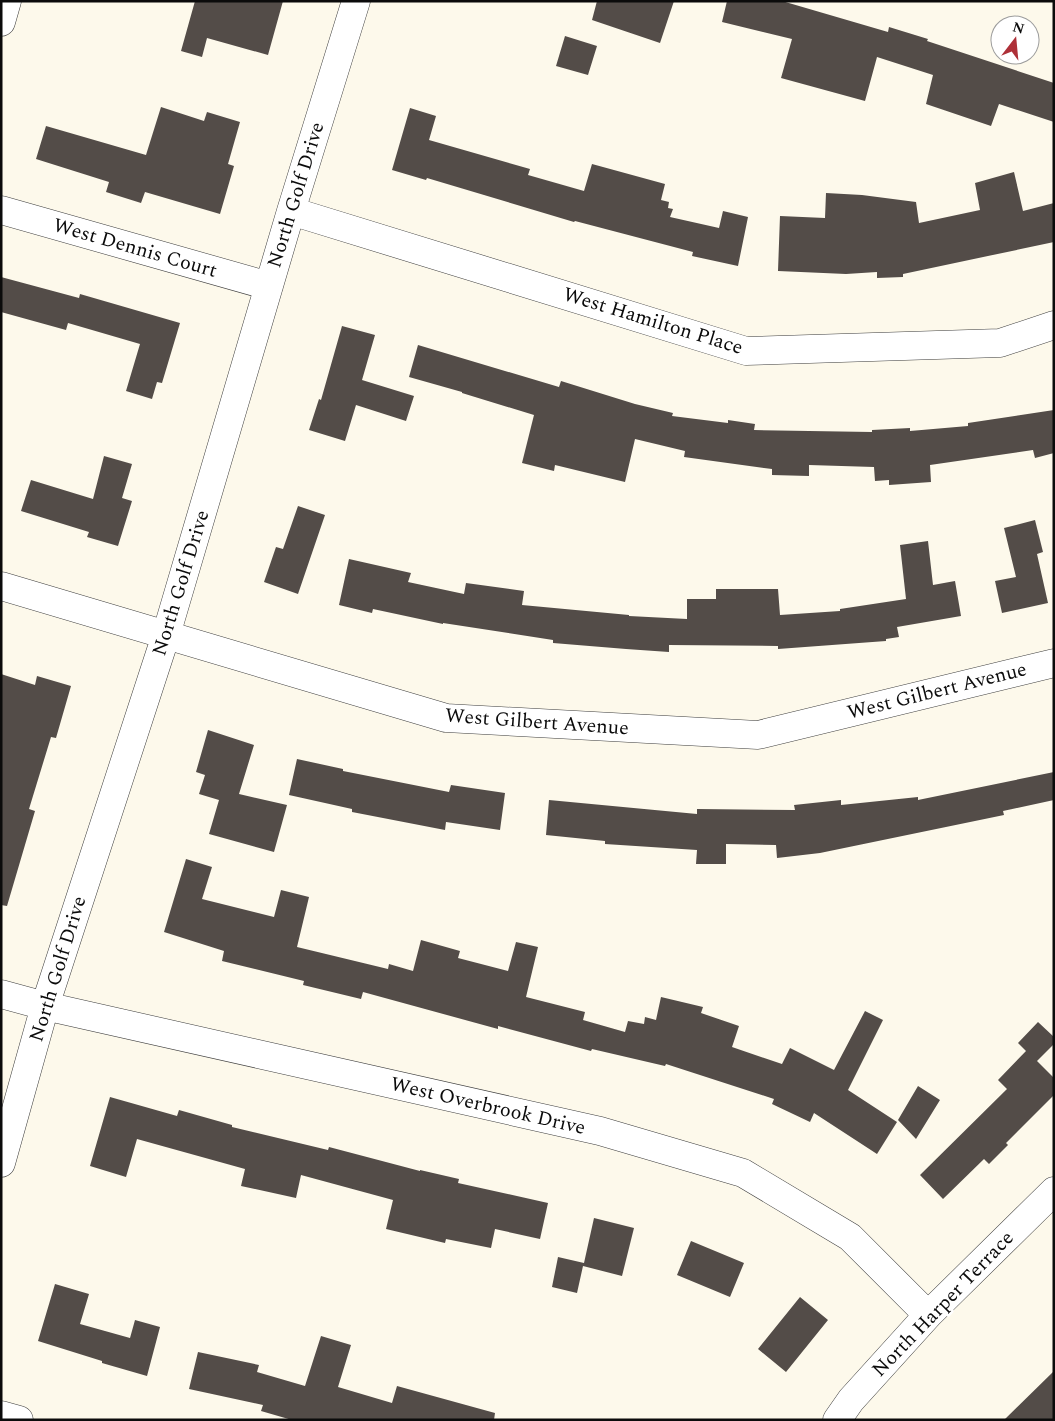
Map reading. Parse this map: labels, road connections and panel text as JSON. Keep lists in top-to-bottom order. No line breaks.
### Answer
{"streets":{"street":["North Golf Drive","West Dennis Court","West Hamilton Place","West Gilbert Avenue","West Overbrook Drive","North Harper Terrace"]},"crossings":[["North Golf Drive","West Dennis Court"],["North Golf Drive","West Hamilton Place"],["North Golf Drive","West Gilbert Avenue"],["North Golf Drive","West Overbrook Drive"],["West Overbrook Drive","North Harper Terrace"]],"north":"top"}
